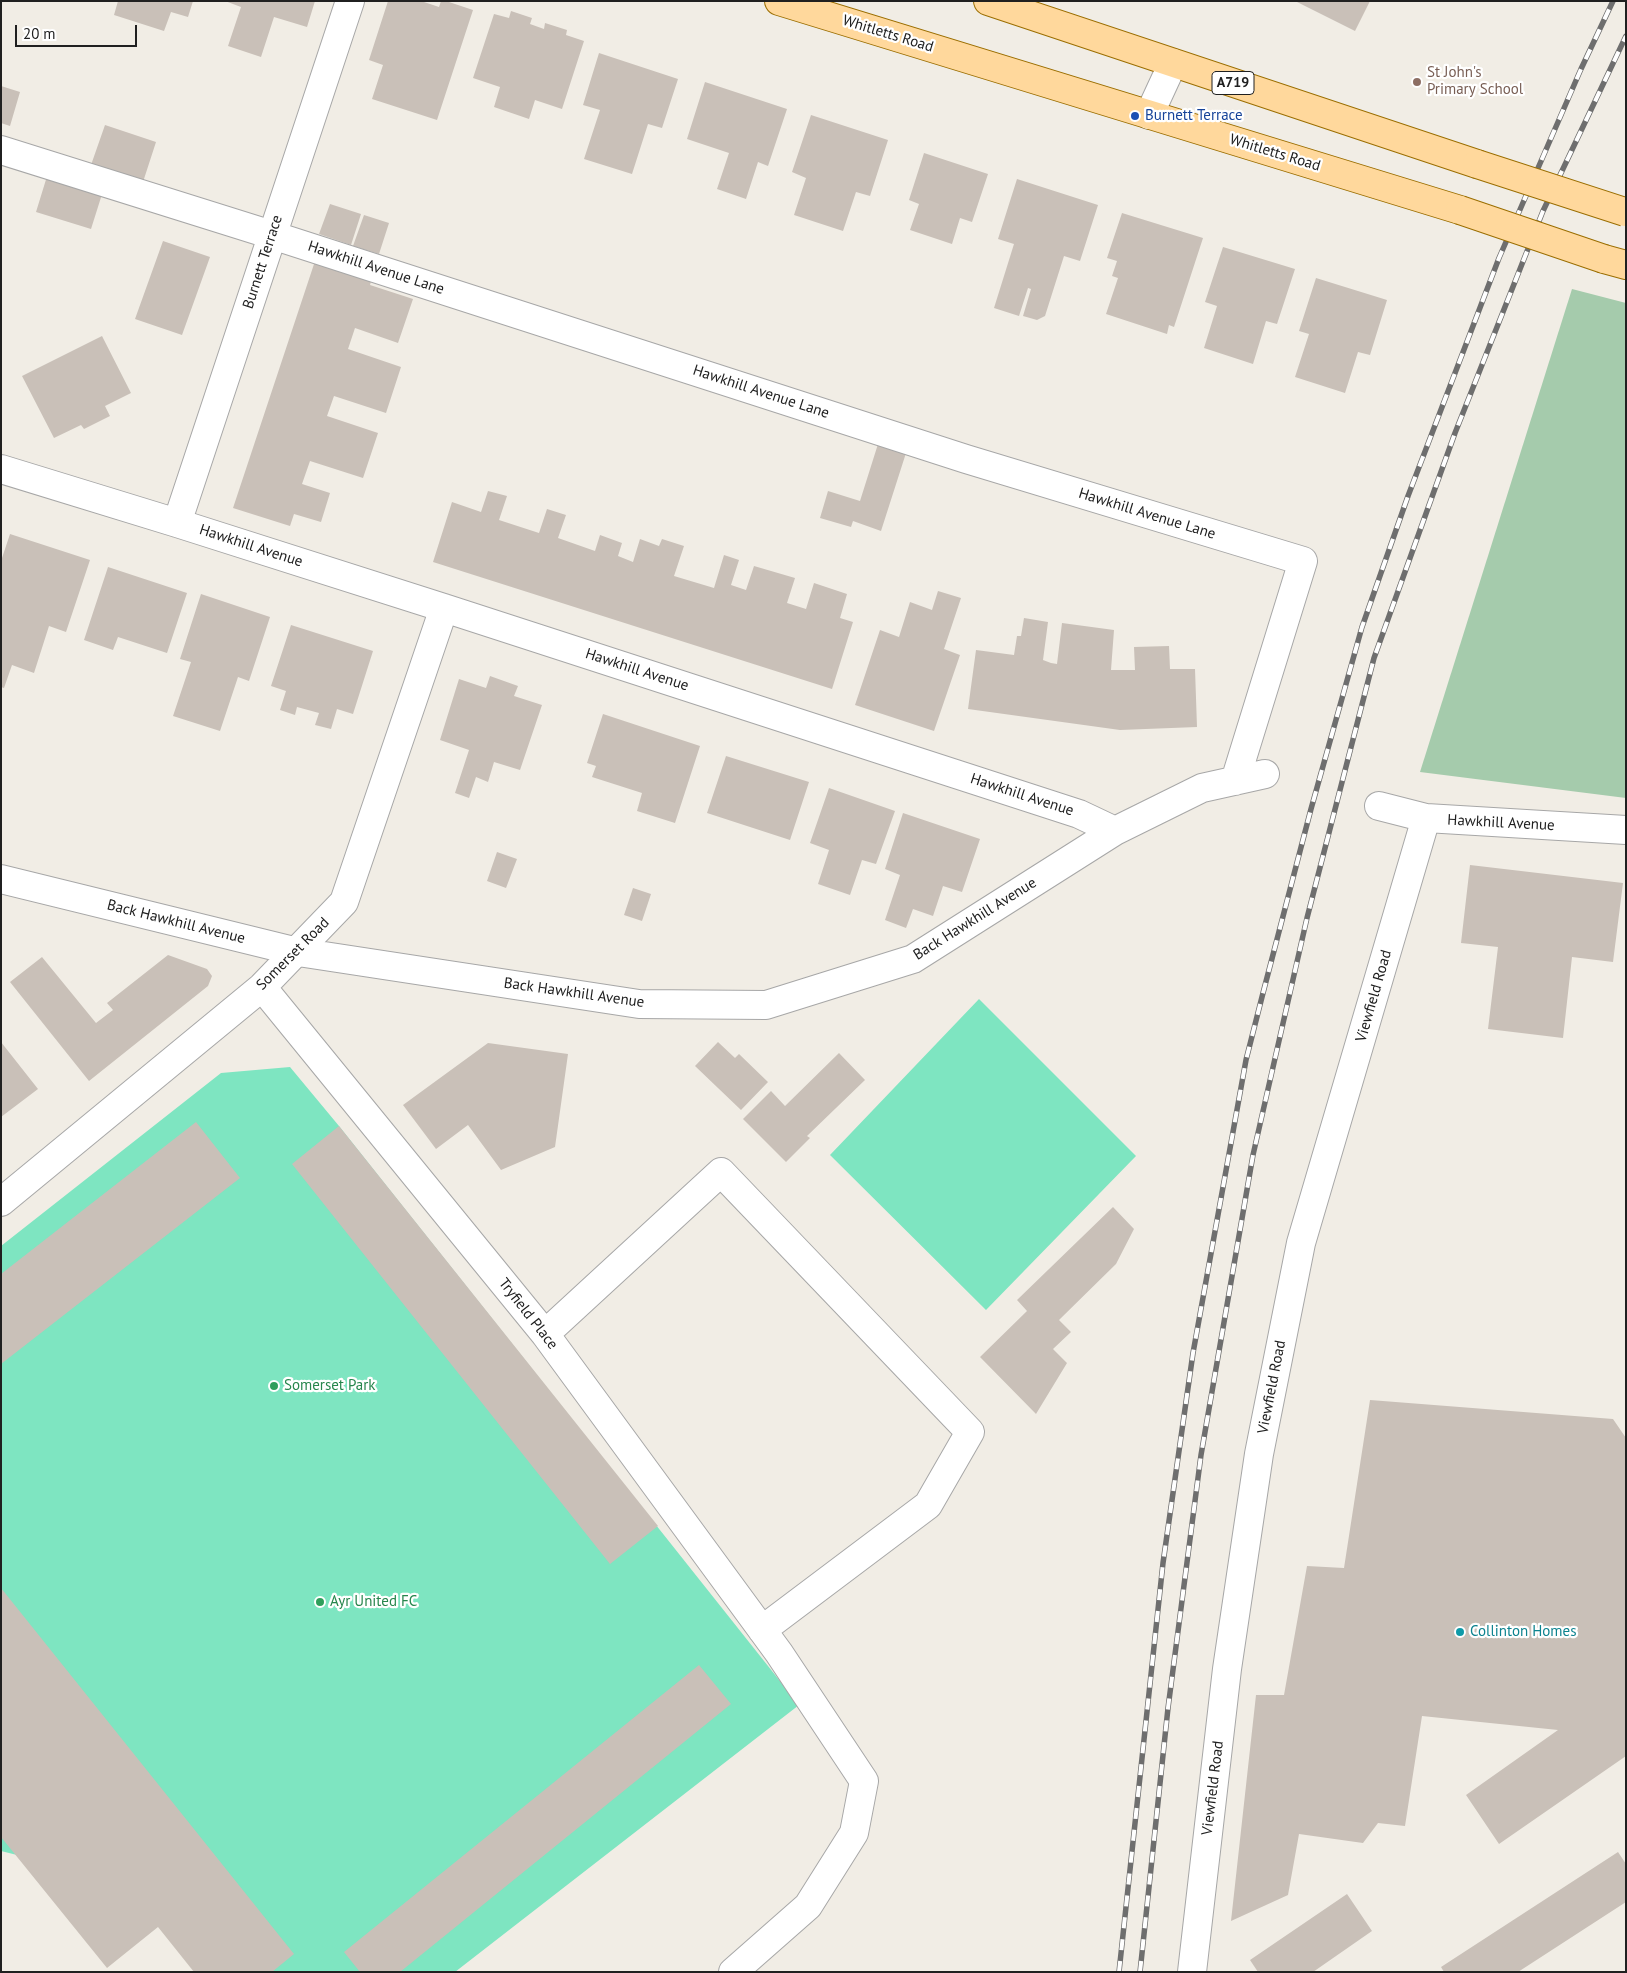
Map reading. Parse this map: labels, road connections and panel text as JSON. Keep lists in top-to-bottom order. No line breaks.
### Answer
{"streets":{"main road":["Whitletts Road","A719"],"street":["Burnett Terrace","Hawkhill Avenue Lane","Hawkhill Avenue","Back Hawkhill Avenue","Somerset Road","Viewfield Road","Tryfield Place"]},"crossings":[["Burnett Terrace","Hawkhill Avenue Lane"],["Burnett Terrace","Hawkhill Avenue"],["Hawkhill Avenue","Back Hawkhill Avenue"],["Hawkhill Avenue","Somerset Road"],["Hawkhill Avenue","Viewfield Road"],["Back Hawkhill Avenue","Somerset Road"],["Somerset Road","Tryfield Place"]],"places":["St John's Primary School","Burnett Terrace","Somerset Park","Ayr United FC","Collinton Homes"],"scale_bar":"20 m"}
